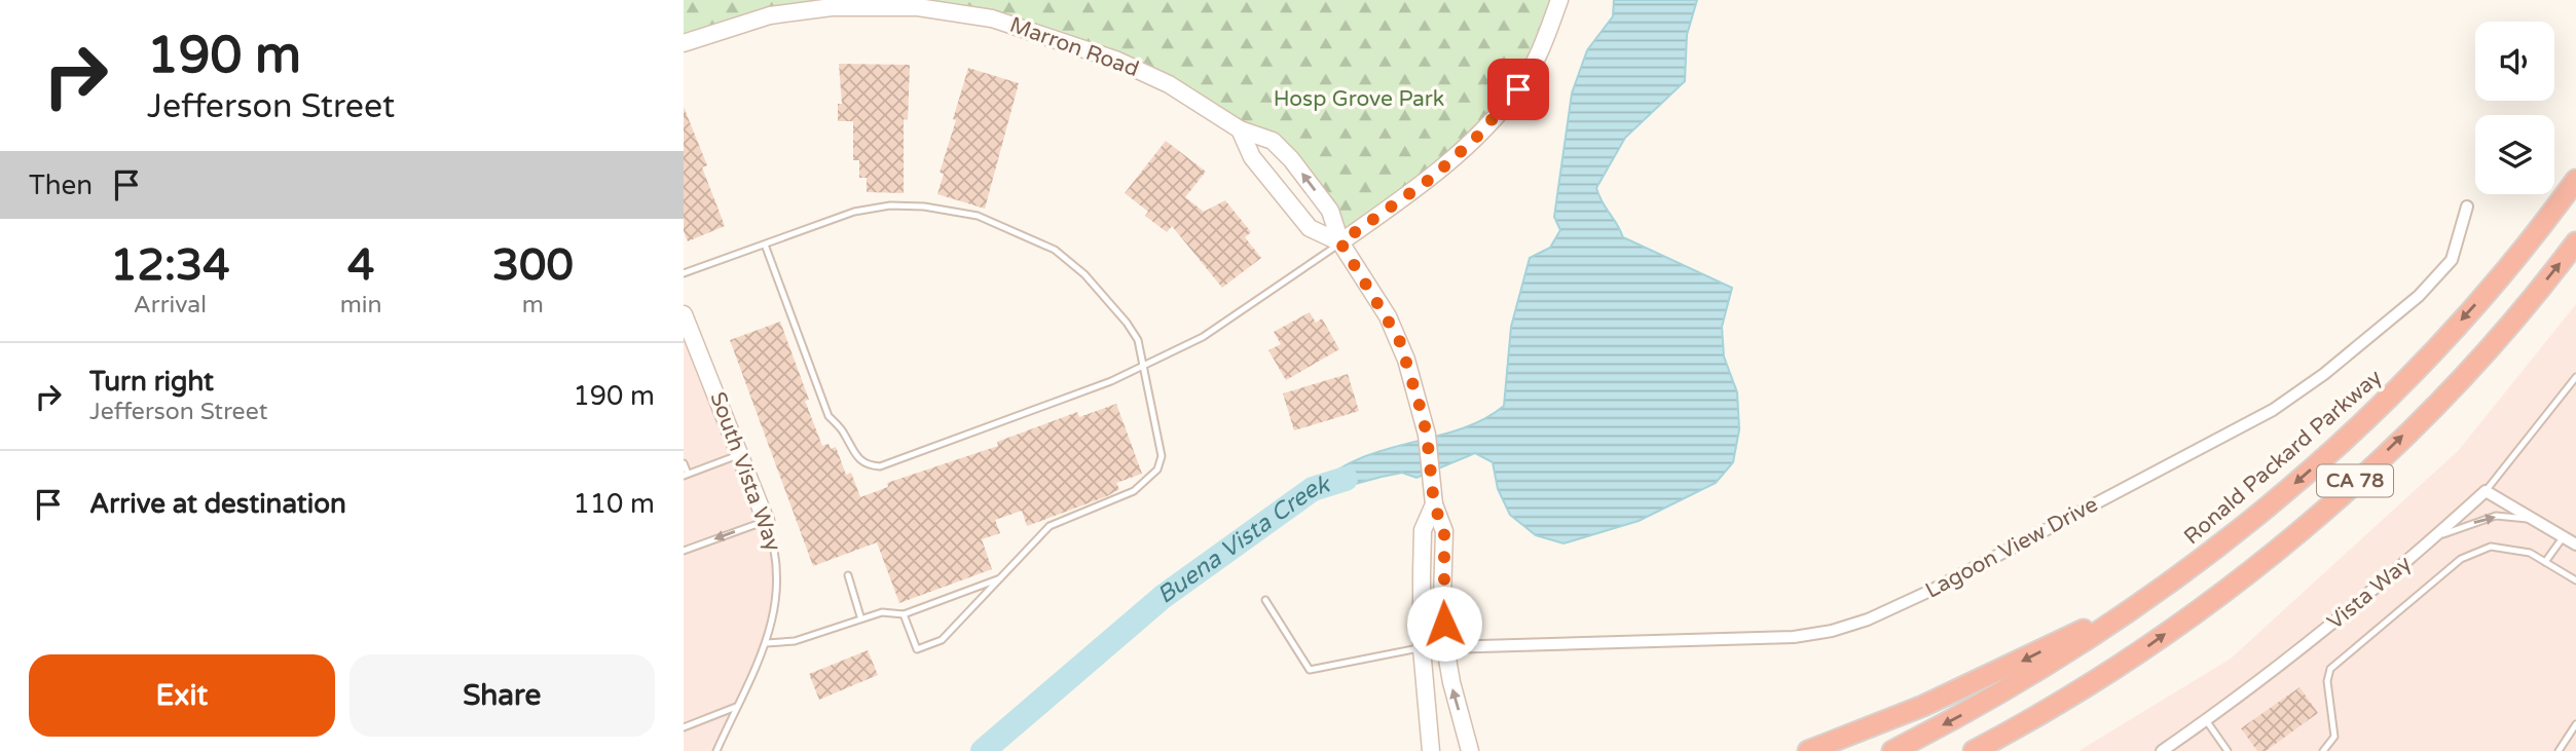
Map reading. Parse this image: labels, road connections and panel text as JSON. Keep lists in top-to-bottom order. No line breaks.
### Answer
{"streets":{"highway":["Ronald Packard Parkway","CA 78"],"main road":["Marron Road","South Vista Way"],"street":["Lagoon View Drive","Vista Way"]},"water":["Buena Vista Creek"],"parks":["Hosp Grove Park"],"page":{"turn":["190 m","Jefferson Street"],"then":"Then","eta":["12:34","Arrival","4","min","300","m"],"list":[{"name":"Turn right","note":"Jefferson Street","value":"190 m"},{"name":"Arrive at destination","value":"110 m"}],"buttons":["Exit","Share"]}}
